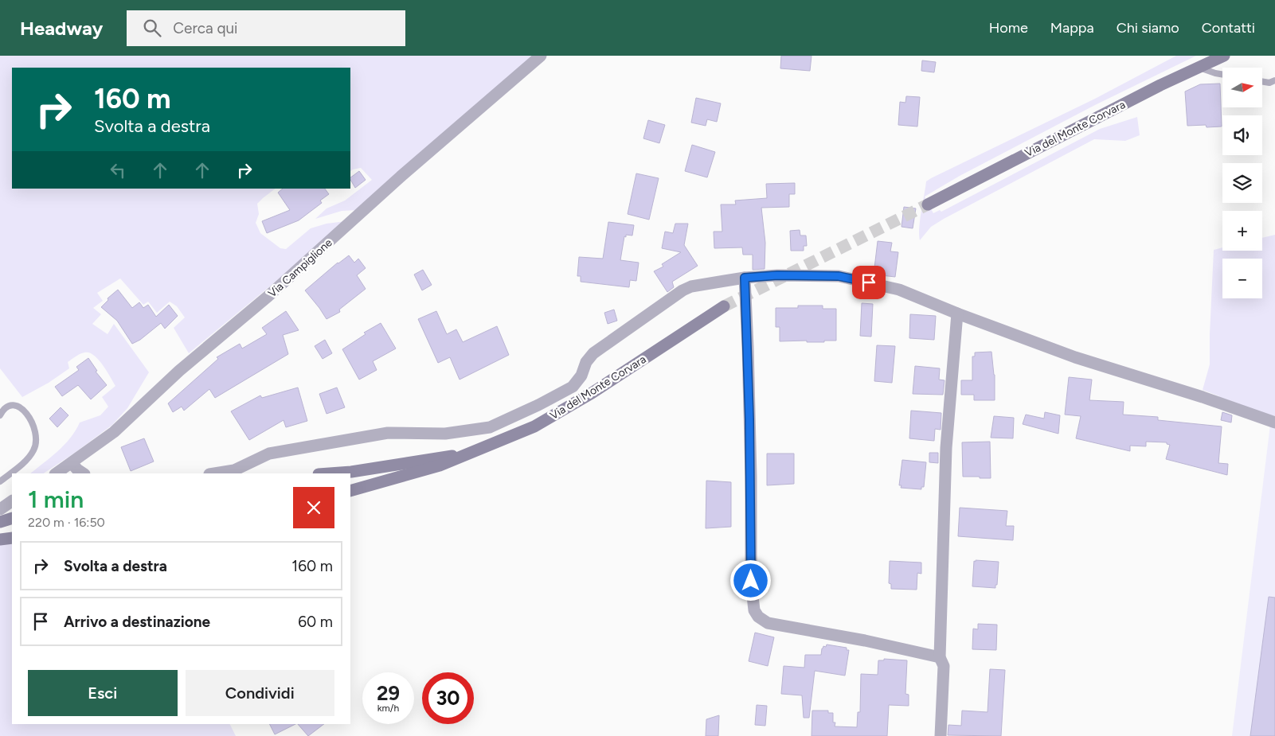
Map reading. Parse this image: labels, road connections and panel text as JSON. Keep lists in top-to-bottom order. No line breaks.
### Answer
{"streets":{"main road":["Via del Monte Corvara"],"street":["Via Campiglione"]},"north":"right","page":{"header":"Headway","search":"Cerca qui","nav":["Home","Mappa","Chi siamo","Contatti"],"map_buttons":["+","−"],"turn":["160 m","Svolta a destra"],"heading":["1 min","220 m · 16:50"],"list":[{"name":"Svolta a destra","value":"160 m"},{"name":"Arrivo a destinazione","value":"60 m"}],"buttons":["Esci","Condividi"],"speed":"29 km/h","limit":"30"}}
